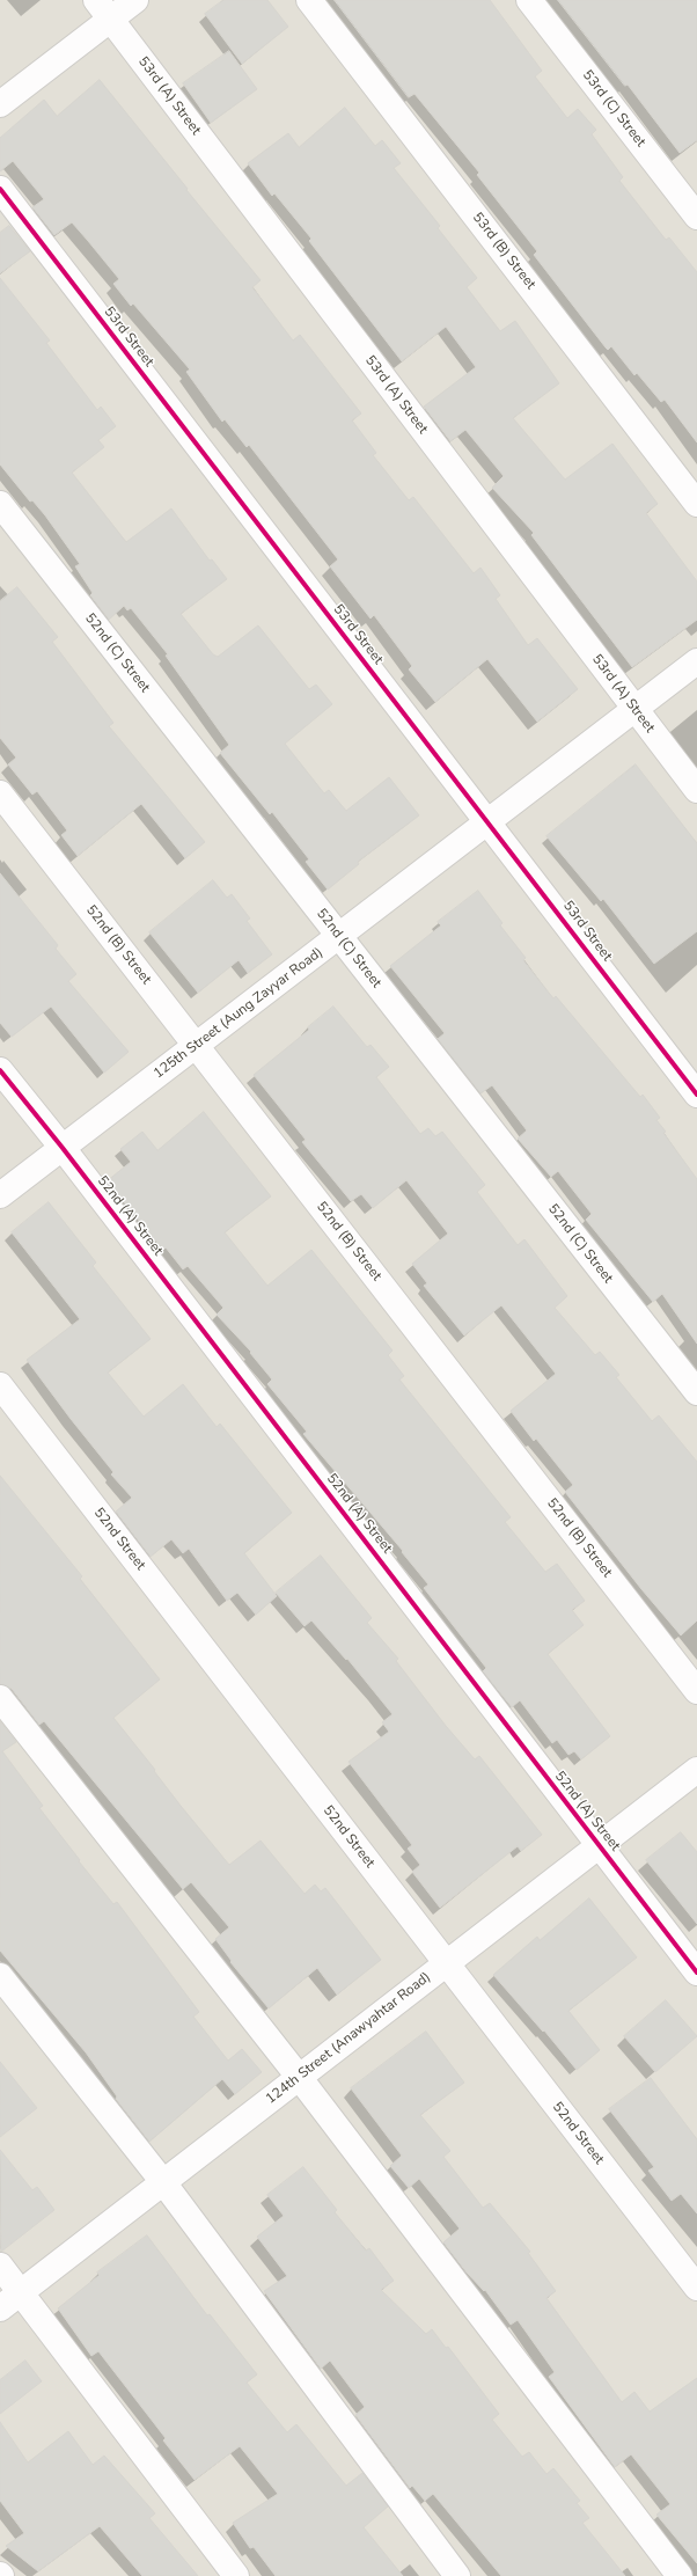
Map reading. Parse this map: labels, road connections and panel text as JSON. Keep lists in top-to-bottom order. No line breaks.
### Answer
{"streets":{"street":["53rd (A) Street","53rd (C) Street","53rd (B) Street","53rd Street","52nd (C) Street","52nd (B) Street","125th Street (Aung Zayyar Road)","52nd (A) Street","52nd Street","124th Street (Anawyahtar Road)"]},"crossings":[["53rd (A) Street","125th Street (Aung Zayyar Road)"],["53rd Street","125th Street (Aung Zayyar Road)"],["52nd (C) Street","125th Street (Aung Zayyar Road)"],["52nd (B) Street","125th Street (Aung Zayyar Road)"],["125th Street (Aung Zayyar Road)","52nd (A) Street"],["52nd (A) Street","124th Street (Anawyahtar Road)"],["52nd Street","124th Street (Anawyahtar Road)"]]}
